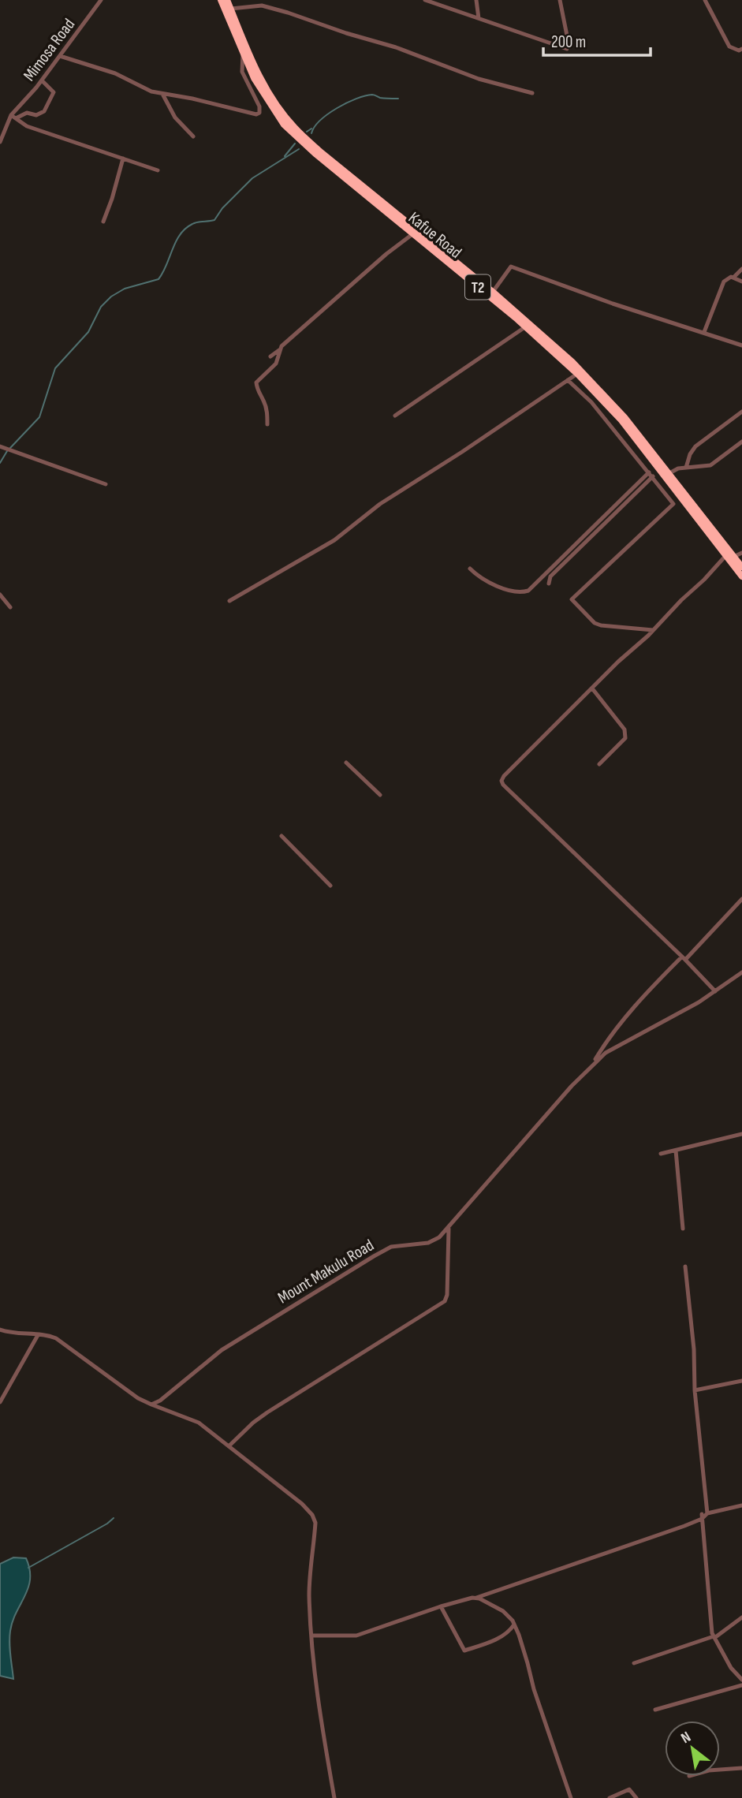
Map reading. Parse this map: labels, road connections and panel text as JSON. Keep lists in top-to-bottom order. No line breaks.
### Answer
{"streets":{"highway":["Kafue Road","T2"],"street":["Mimosa Road","Mount Makulu Road"]},"scale_bar":"200 m","north":"top left"}
